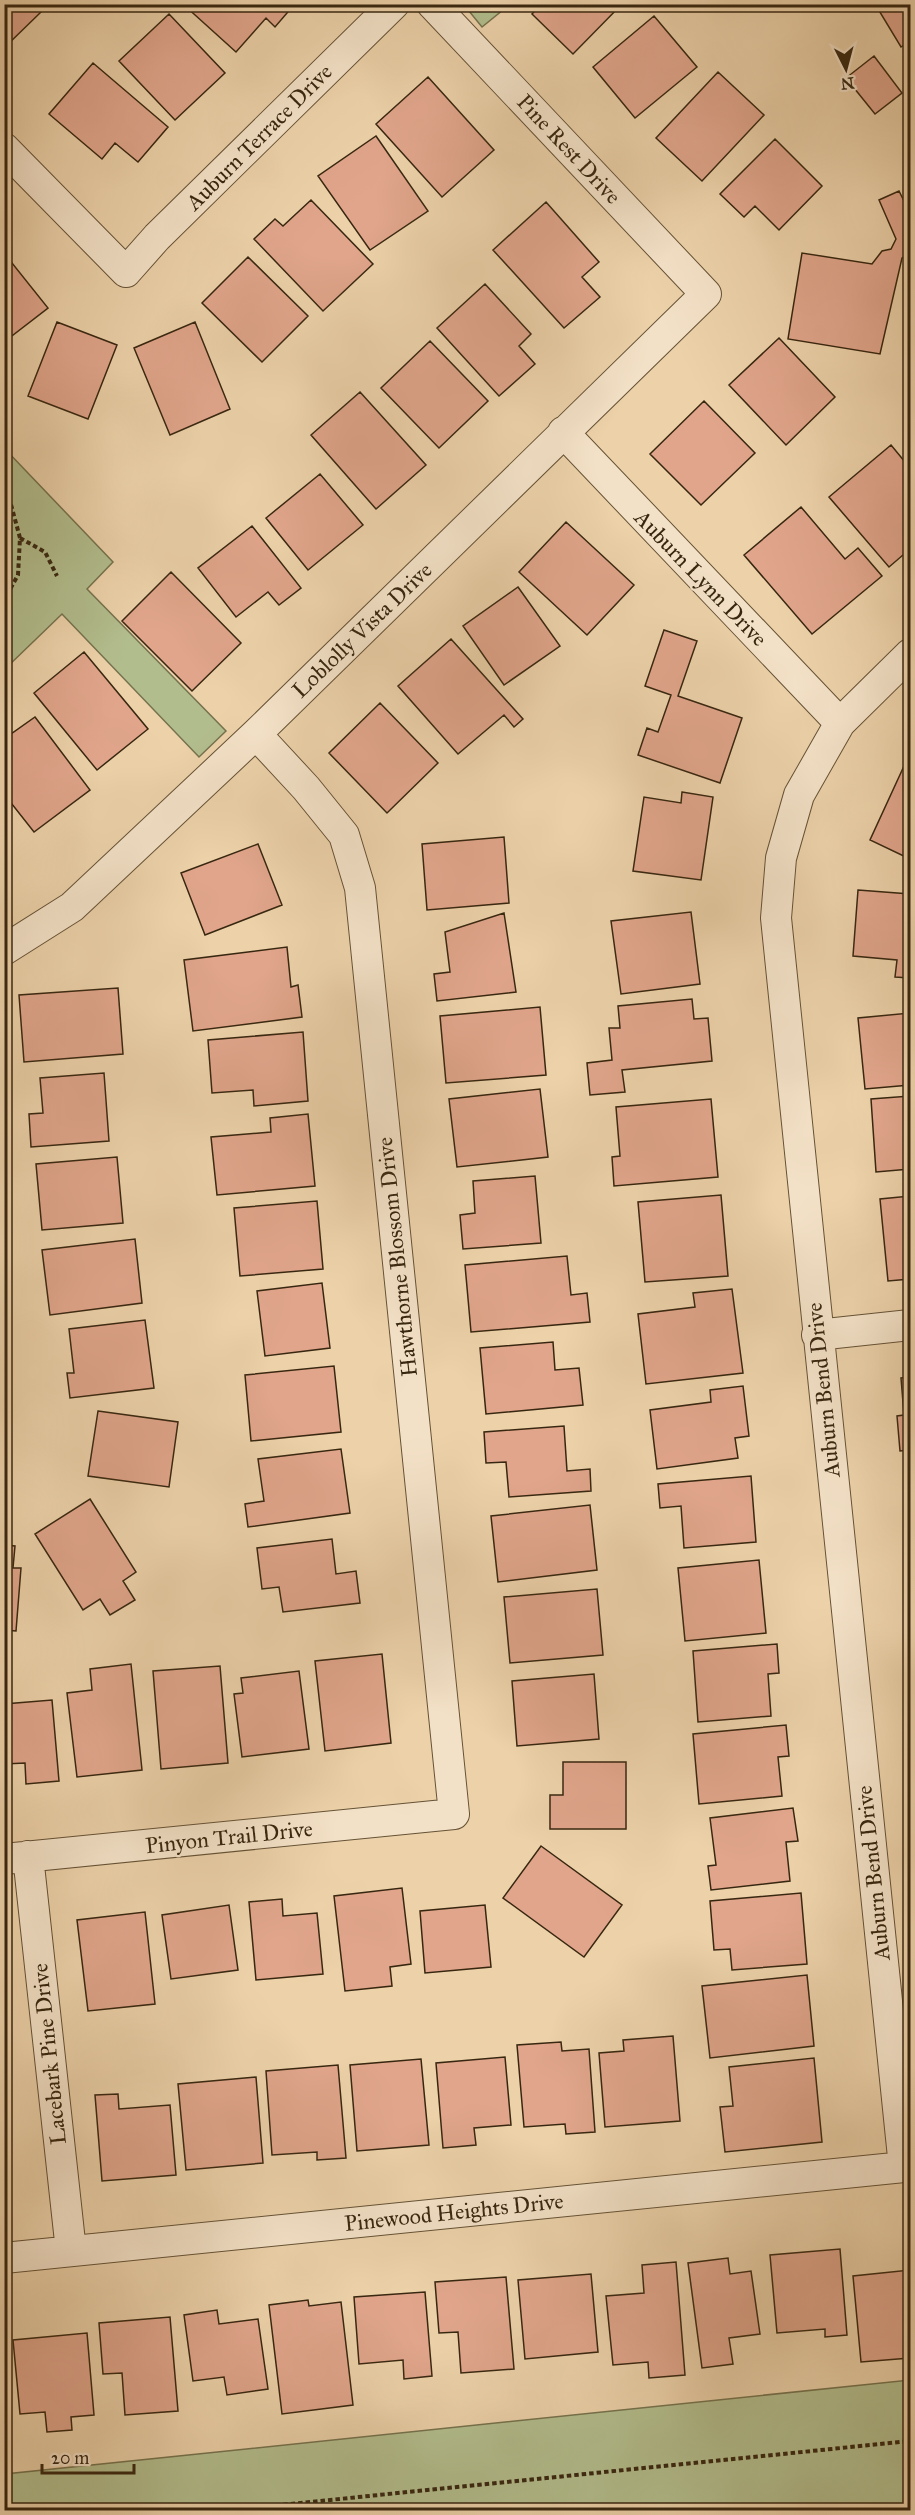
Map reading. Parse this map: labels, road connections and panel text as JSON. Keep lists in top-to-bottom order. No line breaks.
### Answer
{"streets":{"street":["Auburn Terrace Drive","Pine Rest Drive","Auburn Lynn Drive","Loblolly Vista Drive","Hawthorne Blossom Drive","Auburn Bend Drive","Pinyon Trail Drive","Lacebark Pine Drive","Pinewood Heights Drive"]},"crossings":[["Pine Rest Drive","Loblolly Vista Drive"],["Auburn Lynn Drive","Loblolly Vista Drive"],["Auburn Lynn Drive","Auburn Bend Drive"],["Loblolly Vista Drive","Hawthorne Blossom Drive"],["Hawthorne Blossom Drive","Pinyon Trail Drive"],["Auburn Bend Drive","Pinewood Heights Drive"],["Pinyon Trail Drive","Lacebark Pine Drive"],["Lacebark Pine Drive","Pinewood Heights Drive"]],"scale_bar":"20 m","north":"bottom"}
